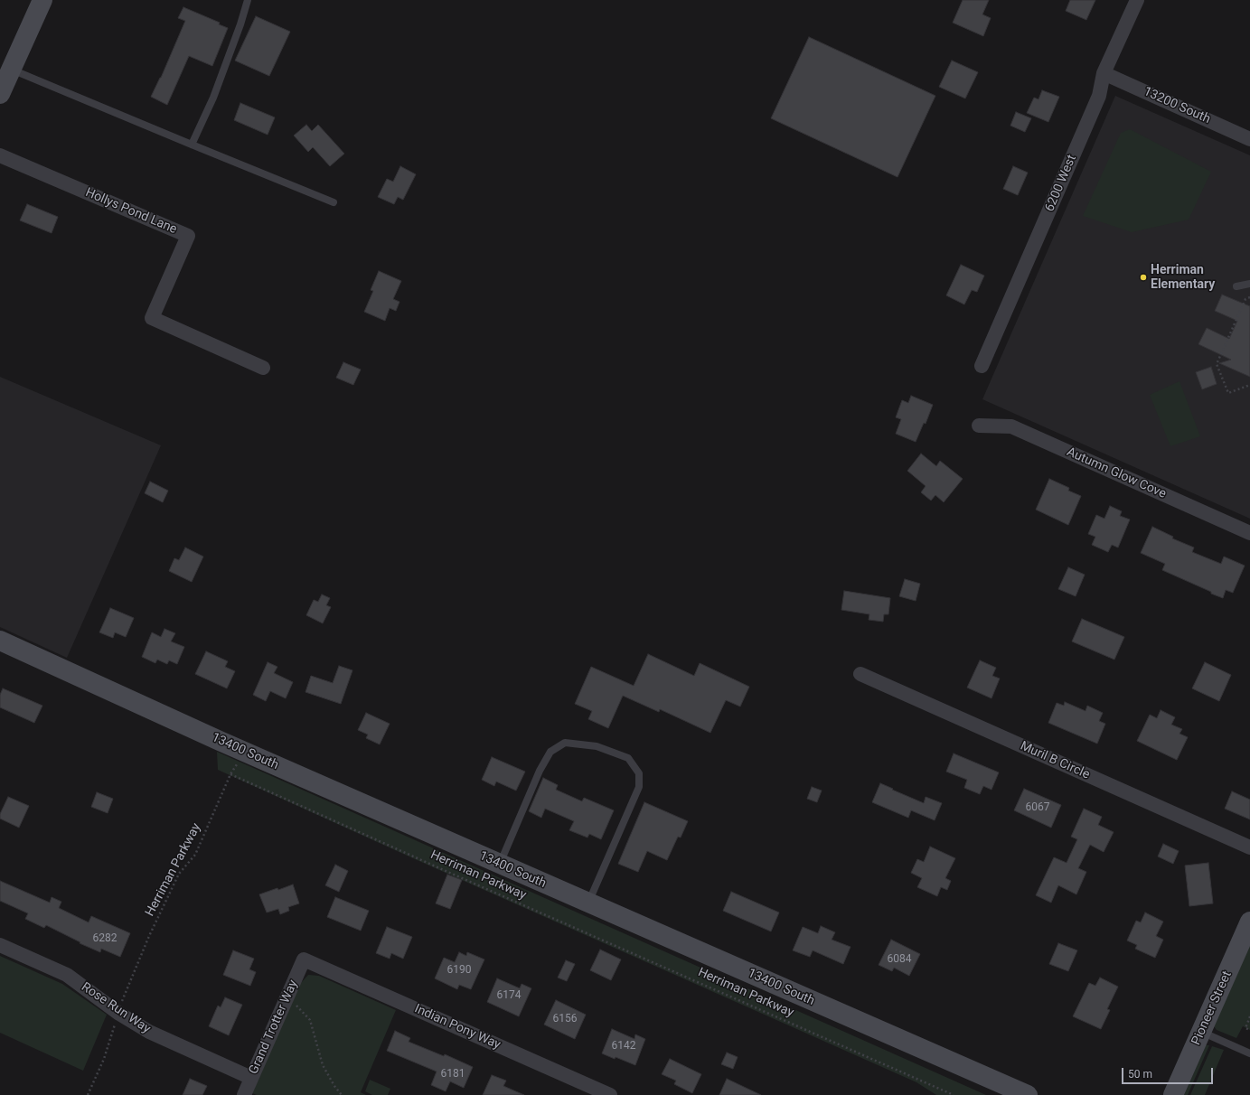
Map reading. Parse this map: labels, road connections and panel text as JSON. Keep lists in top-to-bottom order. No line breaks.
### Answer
{"streets":{"main road":["13400 South","Pioneer Street"],"street":["13200 South","6200 West","Hollys Pond Lane","Autumn Glow Cove","Muril B Circle","Rose Run Way","Grand Trotter Way","Indian Pony Way"],"path":["Herriman Parkway"]},"crossings":[["13200 South","6200 West"],["Rose Run Way","Grand Trotter Way"],["Grand Trotter Way","Indian Pony Way"]],"places":["Herriman Elementary"],"house_numbers":["6067","6282","6084","6190","6174","6156","6142","6181"],"scale_bar":"50 m"}
